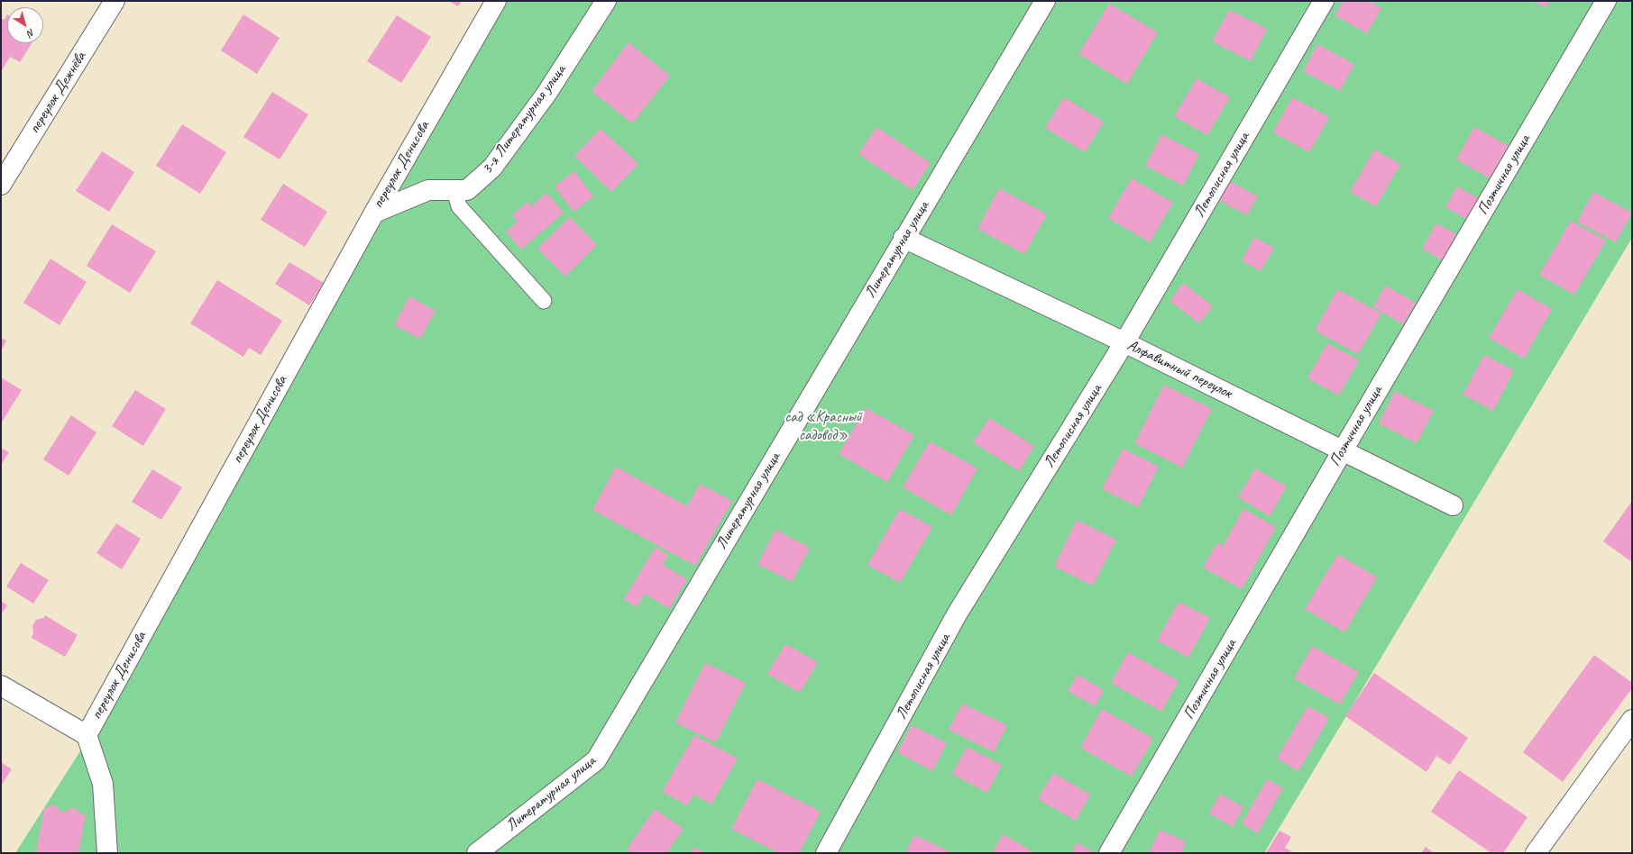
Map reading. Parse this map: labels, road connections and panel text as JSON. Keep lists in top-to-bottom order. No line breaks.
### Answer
{"streets":{"street":["переулок Дежнёва","3-я Литературная улица","переулок Денисова","Летописная улица","Поэтичная улица","Литературная улица","Алфавитный переулок"]},"crossings":[["3-я Литературная улица","переулок Денисова"],["Летописная улица","Алфавитный переулок"],["Поэтичная улица","Алфавитный переулок"],["Литературная улица","Алфавитный переулок"]],"parks":["сад «Красный садовод»"],"north":"bottom right"}
